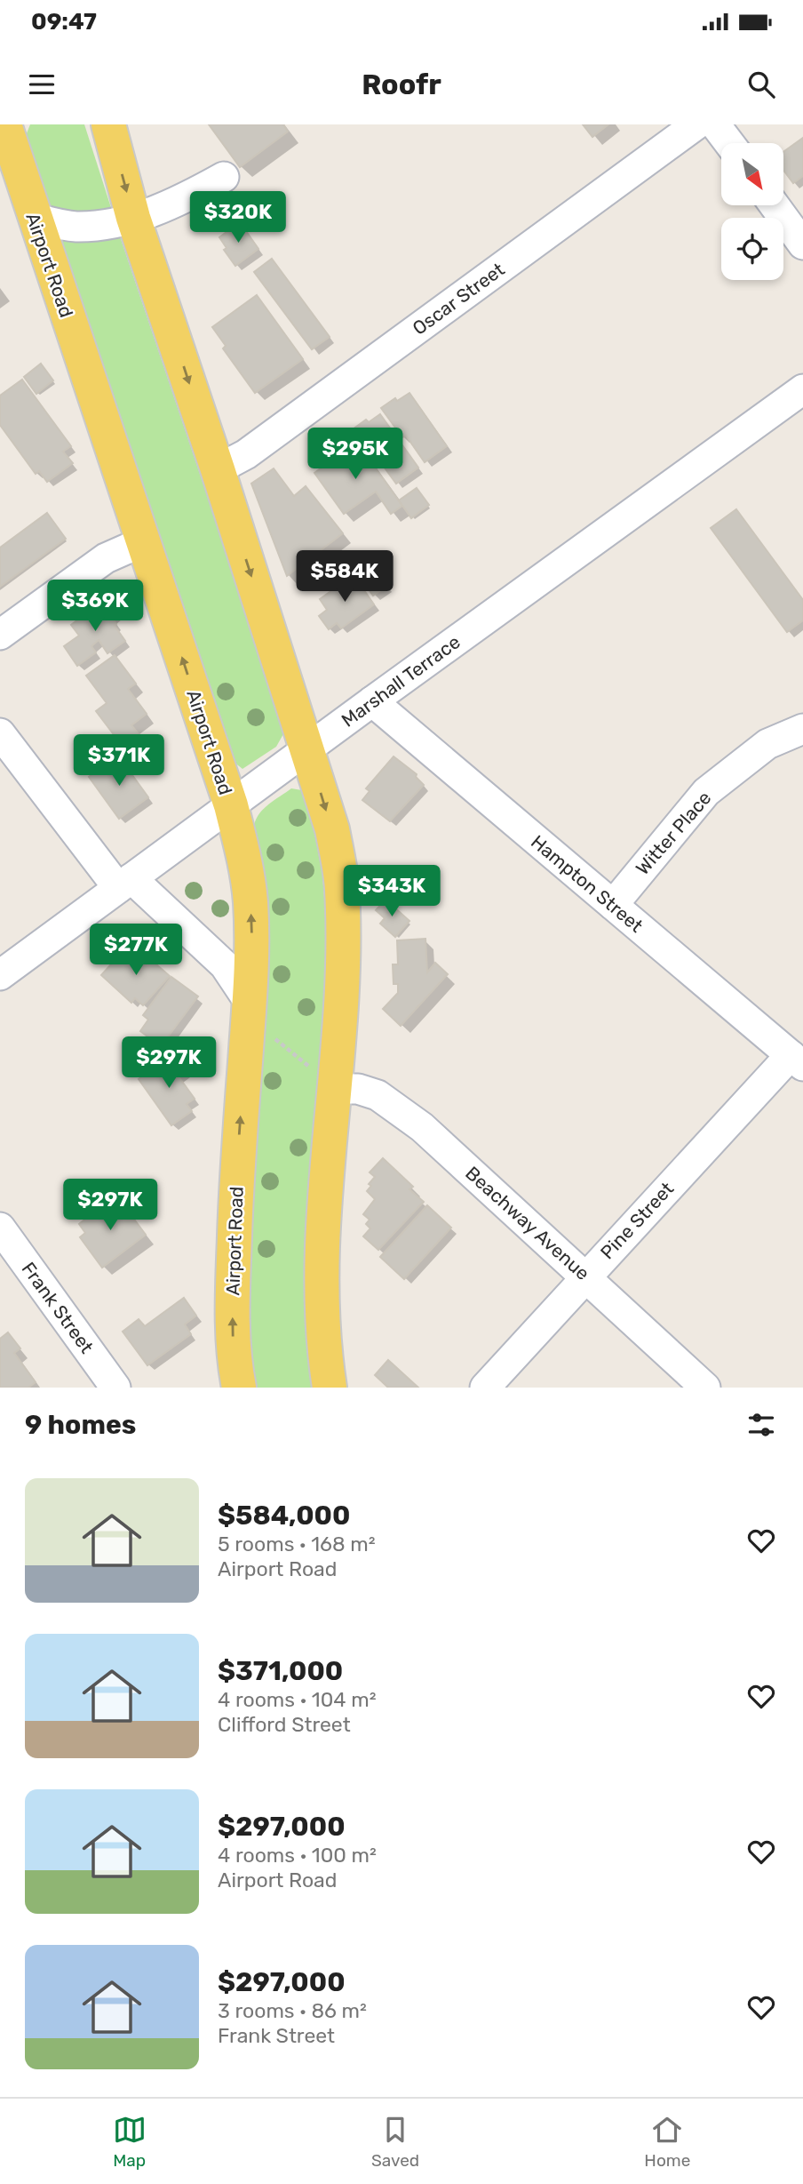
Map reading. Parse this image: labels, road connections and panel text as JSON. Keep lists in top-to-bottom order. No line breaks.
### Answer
{"streets":{"main road":["Airport Road"],"street":["Oscar Street","Marshall Terrace","Witter Place","Hampton Street","Pine Street","Beachway Avenue","Frank Street"]},"crossings":[["Airport Road","Marshall Terrace"],["Marshall Terrace","Hampton Street"],["Witter Place","Hampton Street"],["Hampton Street","Pine Street"],["Pine Street","Beachway Avenue"]],"north":"bottom right","page":{"status":"09:47","header":"Roofr","price":["$320K","$295K","$584K","$369K","$371K","$343K","$277K","$297K","$297K"],"heading":"9 homes","list":[{"name":"$584,000","note":"5 rooms · 168 m² · Airport Road"},{"name":"$371,000","note":"4 rooms · 104 m² · Clifford Street"},{"name":"$297,000","note":"4 rooms · 100 m² · Airport Road"},{"name":"$297,000","note":"3 rooms · 86 m² · Frank Street"}],"tabs":["Map","Saved","Home"]}}
